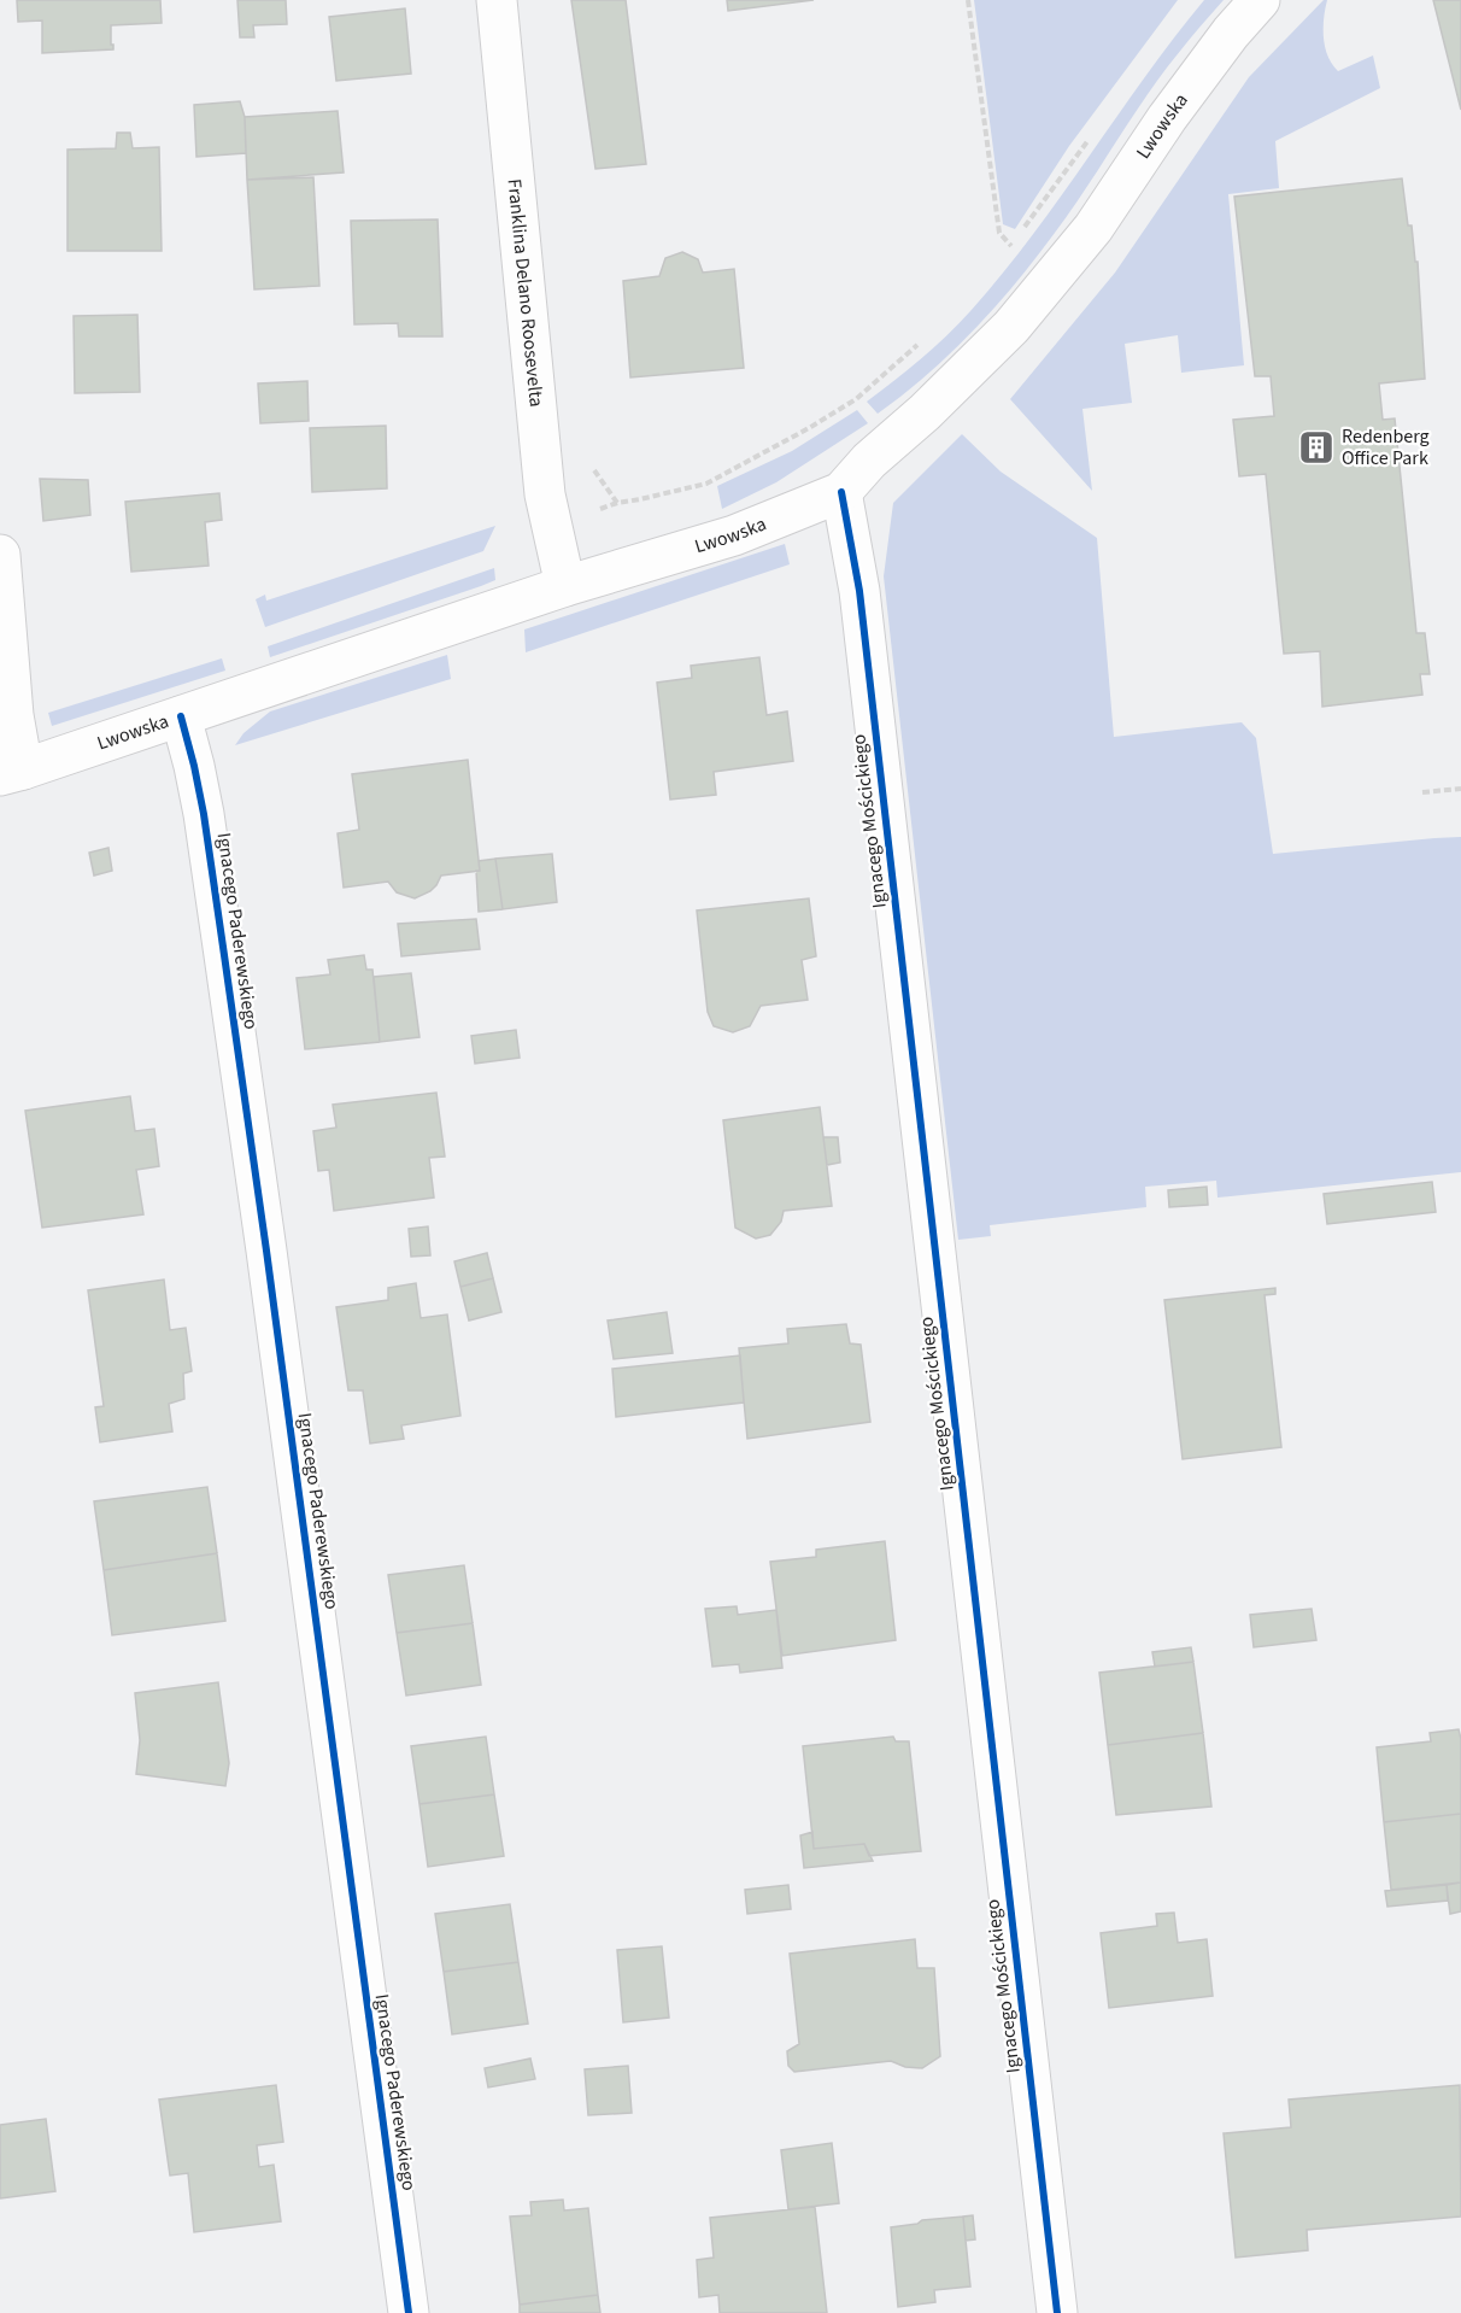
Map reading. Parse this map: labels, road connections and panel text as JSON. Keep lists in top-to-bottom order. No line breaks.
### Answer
{"streets":{"street":["Lwowska","Franklina Delano Roosevelta","Ignacego Mościckiego","Ignacego Paderewskiego"]},"crossings":[["Lwowska","Franklina Delano Roosevelta"],["Lwowska","Ignacego Mościckiego"],["Lwowska","Ignacego Paderewskiego"]],"places":{"building":["Redenberg Office Park"]}}
